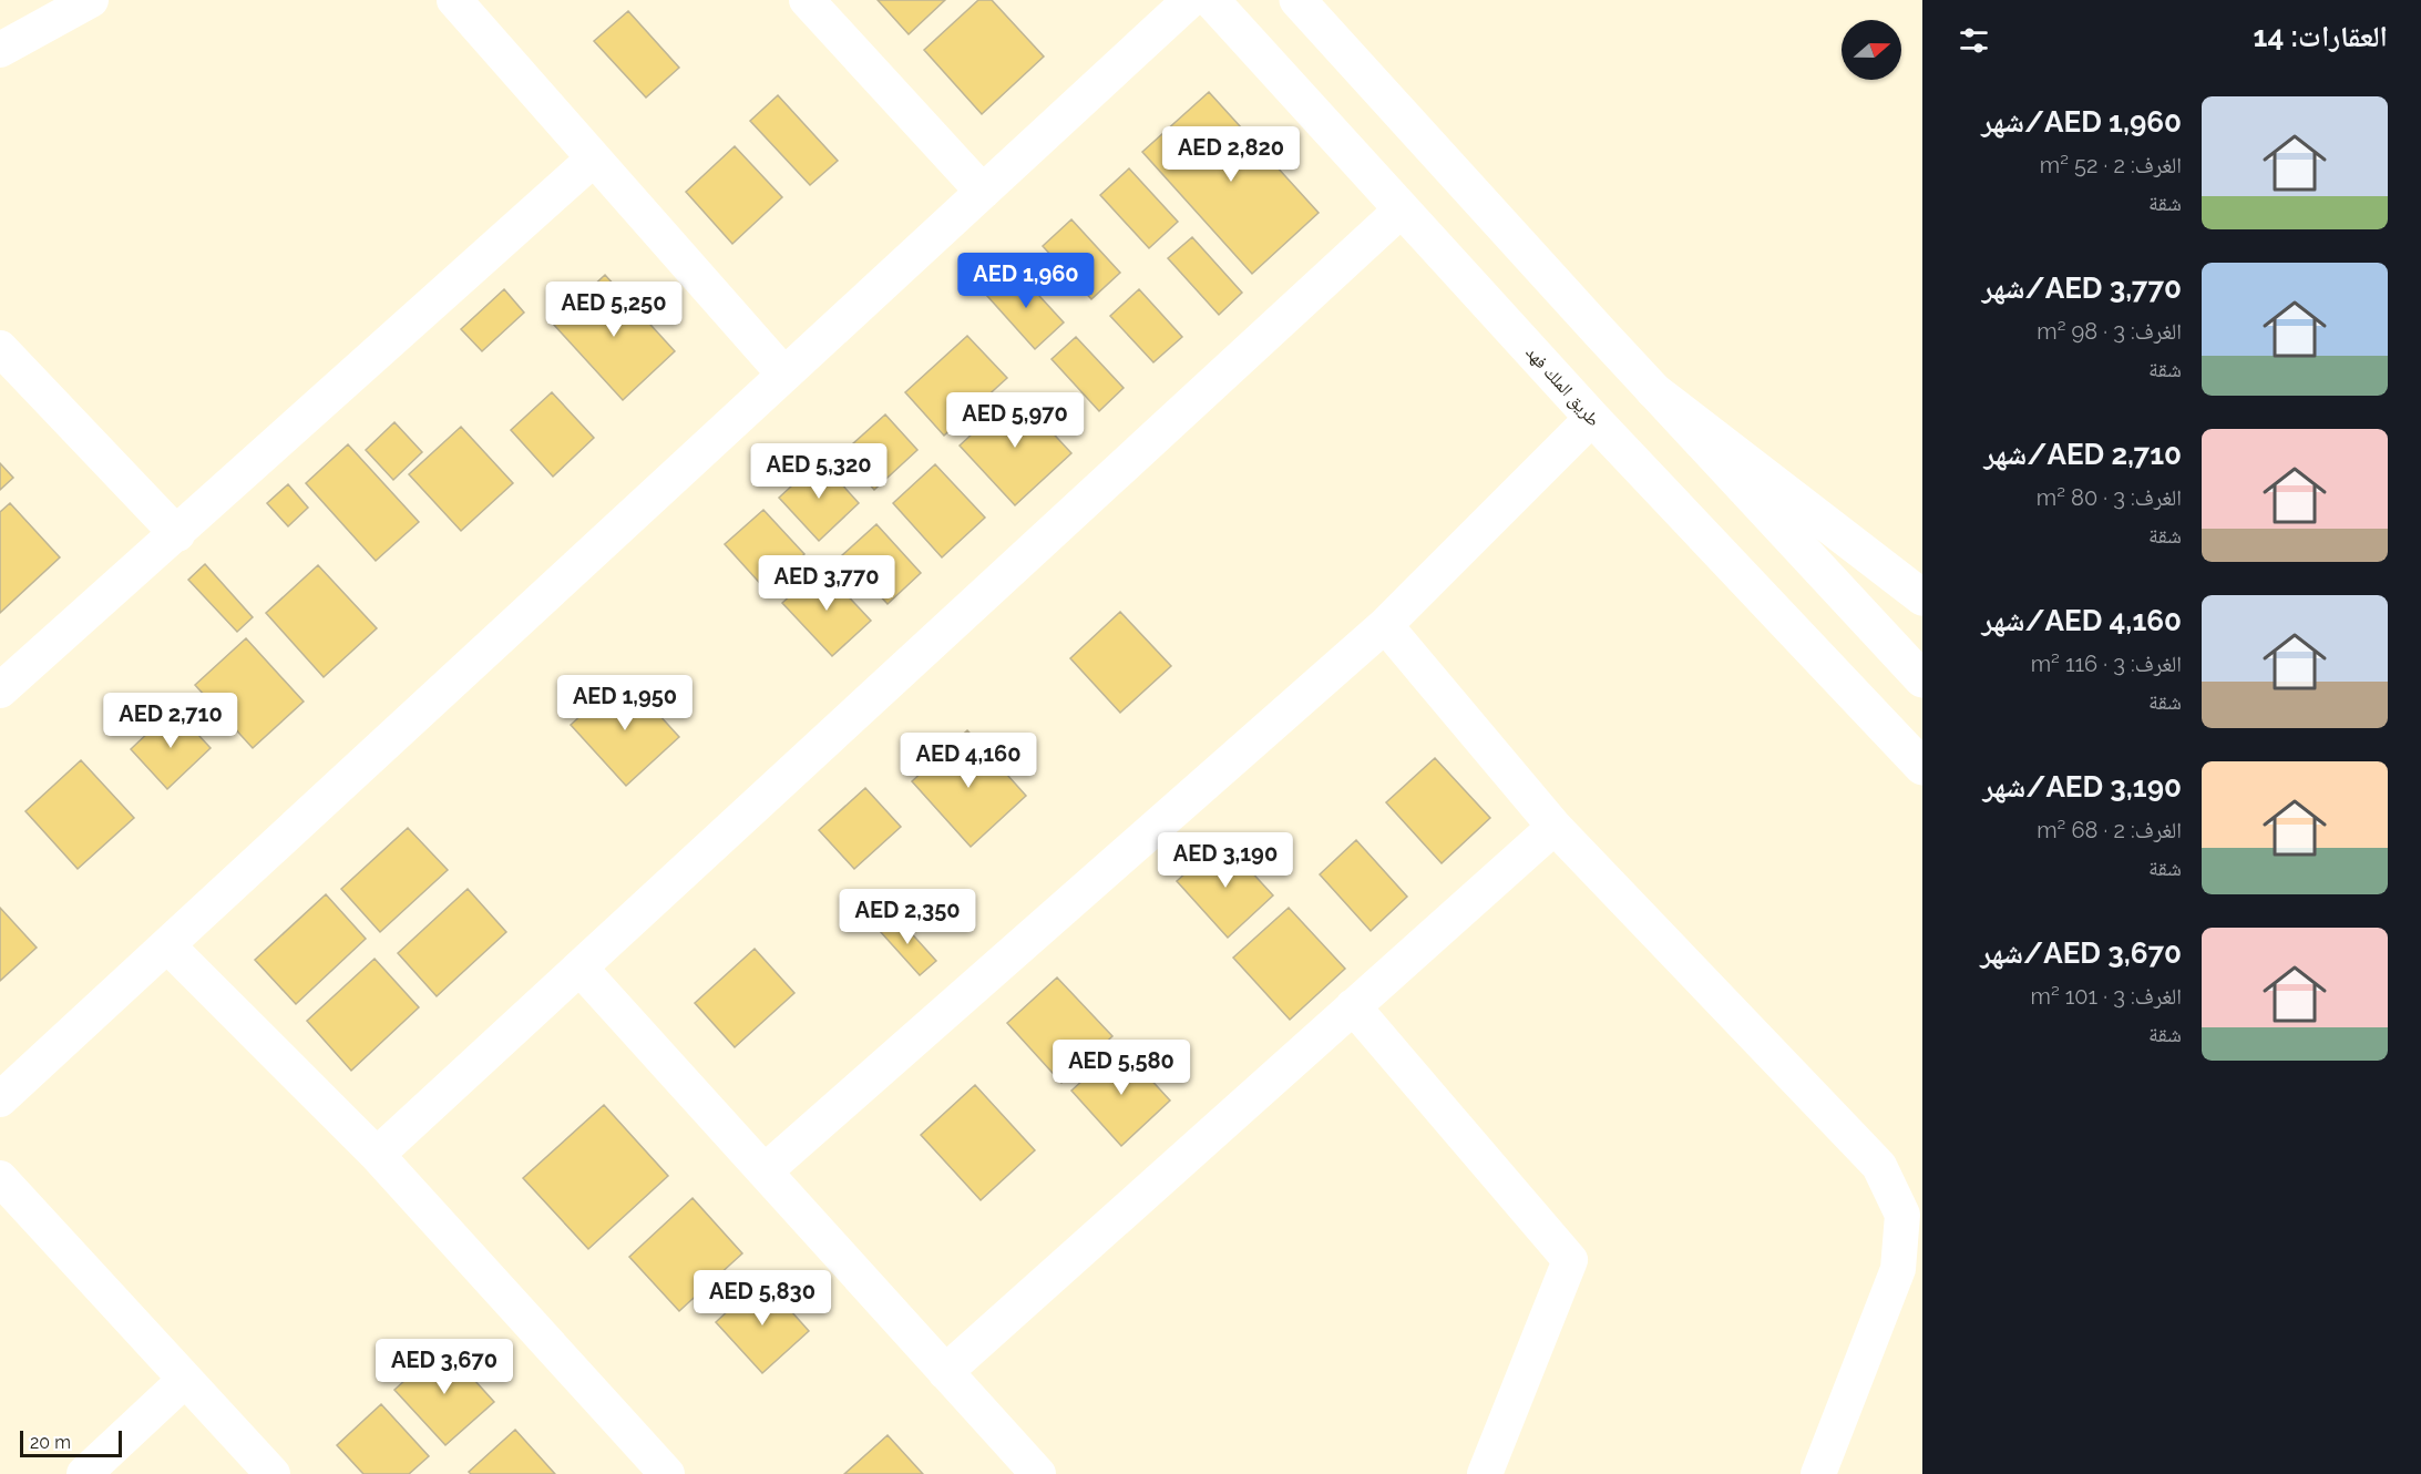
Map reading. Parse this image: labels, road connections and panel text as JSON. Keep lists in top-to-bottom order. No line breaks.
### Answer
{"streets":{"street":["طريق الملك فهد"]},"scale_bar":"20 m","north":"right","page":{"heading":"العقارات: 14","list":[{"name":"AED 1,960/شهر","note":"الغرف: 2 · 52 m² · شقة"},{"name":"AED 3,770/شهر","note":"الغرف: 3 · 98 m² · شقة"},{"name":"AED 2,710/شهر","note":"الغرف: 3 · 80 m² · شقة"},{"name":"AED 4,160/شهر","note":"الغرف: 3 · 116 m² · شقة"},{"name":"AED 3,190/شهر","note":"الغرف: 2 · 68 m² · شقة"},{"name":"AED 3,670/شهر","note":"الغرف: 3 · 101 m² · شقة"}],"price":["AED 2,820","AED 1,960","AED 5,250","AED 5,970","AED 5,320","AED 3,770","AED 1,950","AED 2,710","AED 4,160","AED 3,190","AED 2,350","AED 5,580","AED 5,830","AED 3,670"],"scale":"20 m"}}
